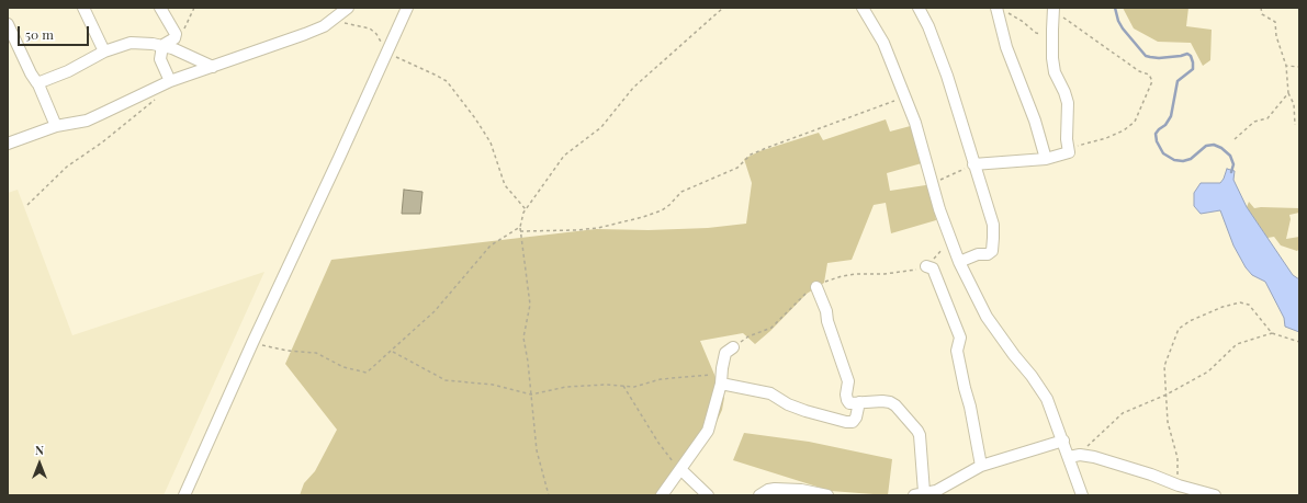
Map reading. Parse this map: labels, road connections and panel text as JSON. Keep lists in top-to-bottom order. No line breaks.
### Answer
{"scale_bar":"50 m","north":"top"}
